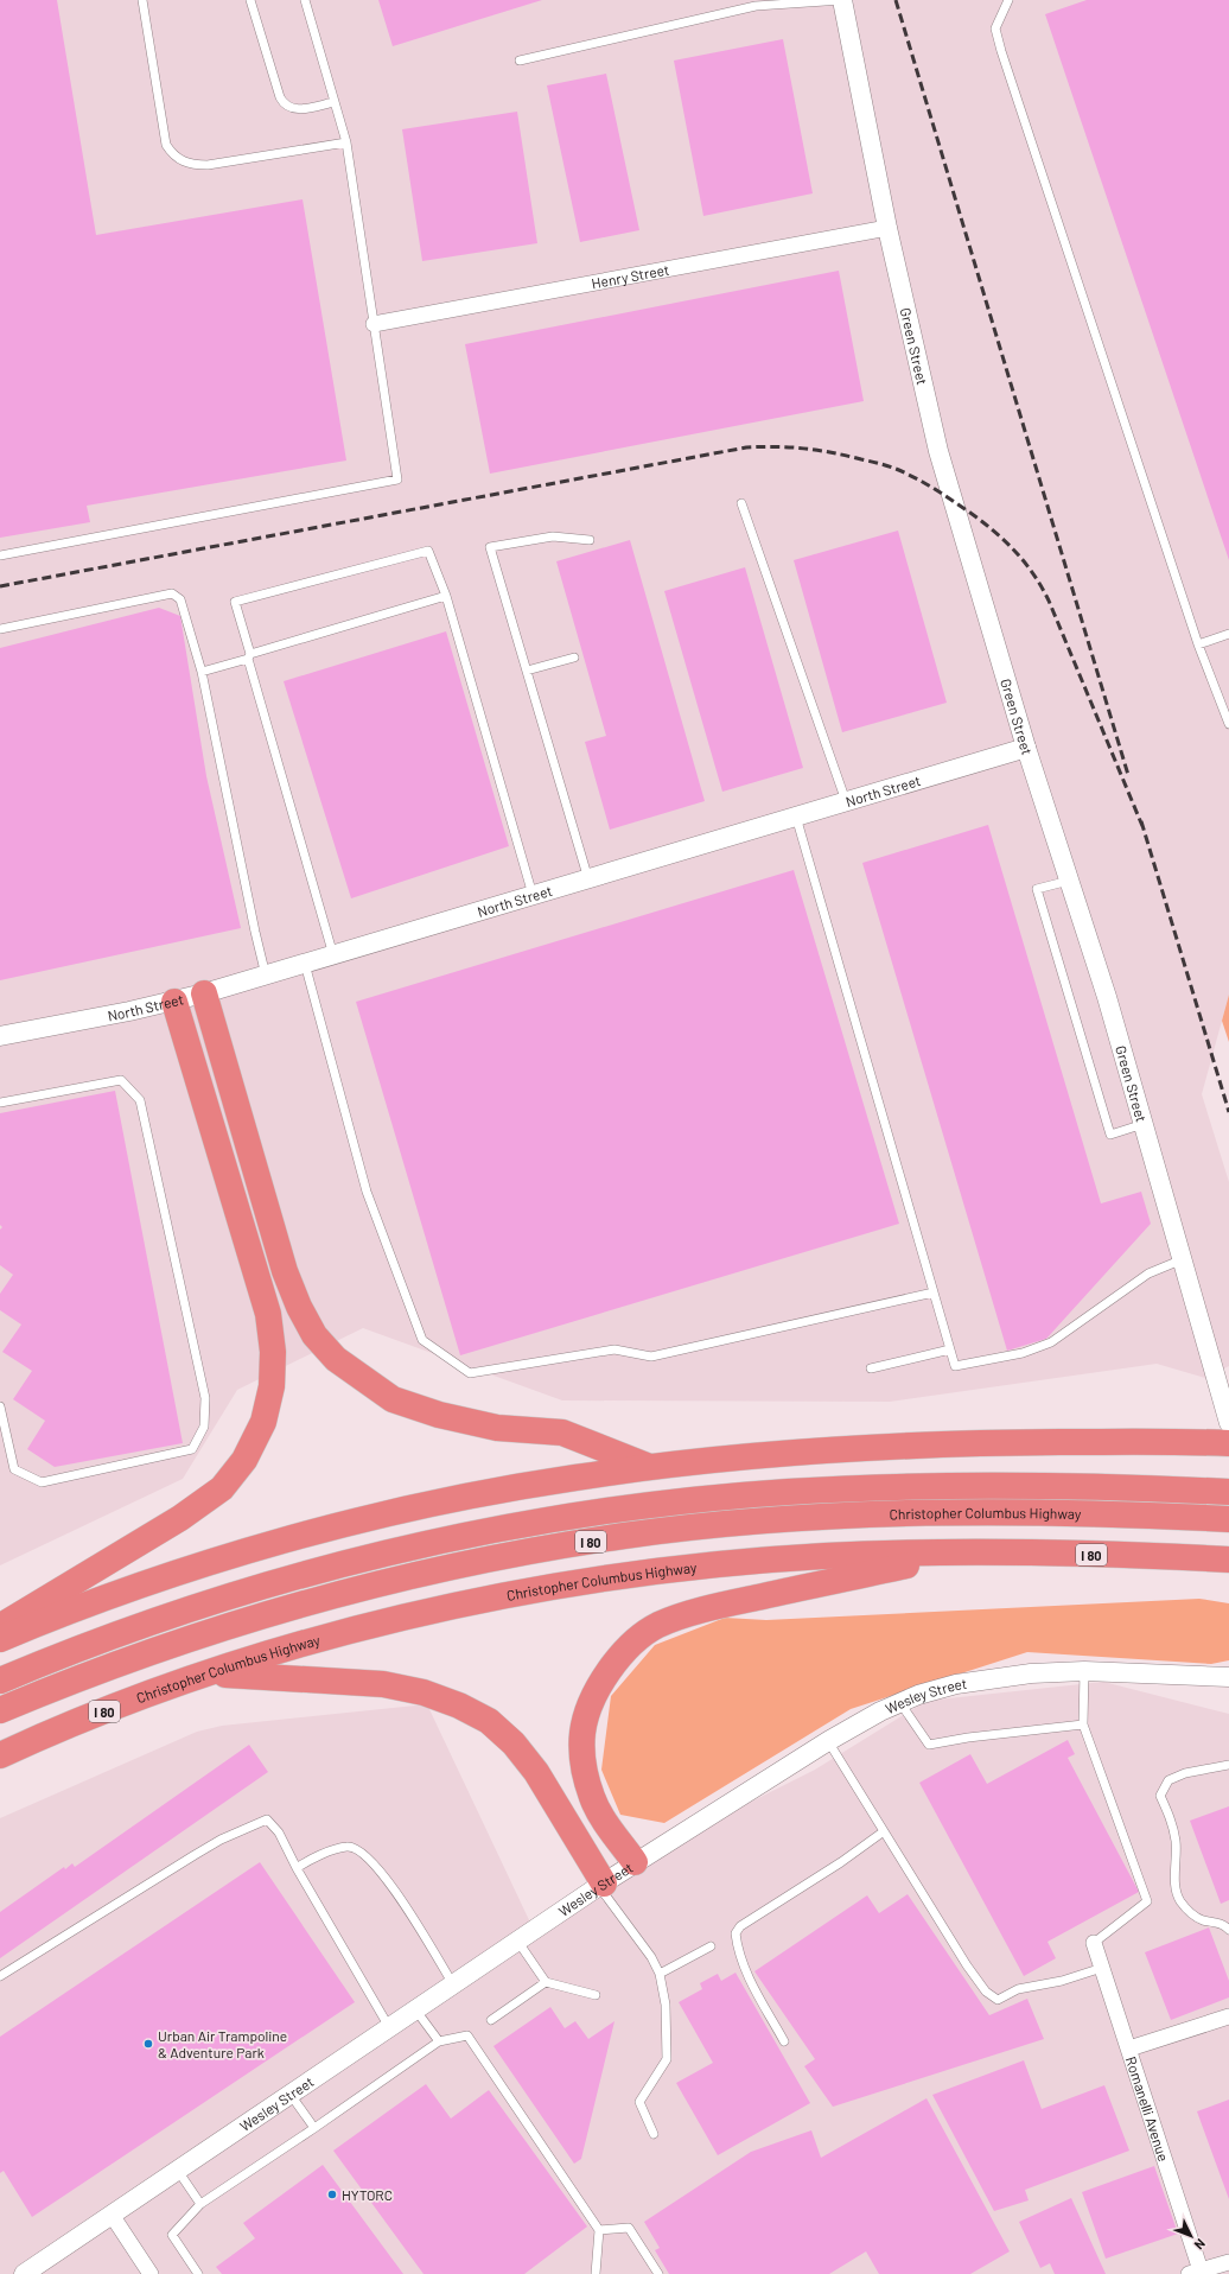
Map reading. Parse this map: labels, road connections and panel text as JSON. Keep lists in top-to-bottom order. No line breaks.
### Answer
{"streets":{"highway":["Christopher Columbus Highway","I 80"],"street":["Henry Street","Green Street","North Street","Wesley Street","Romanelli Avenue"]},"crossings":[["Henry Street","Green Street"],["Green Street","North Street"]],"places":["Urban Air Trampoline & Adventure Park","HYTORC"],"north":"bottom right"}
